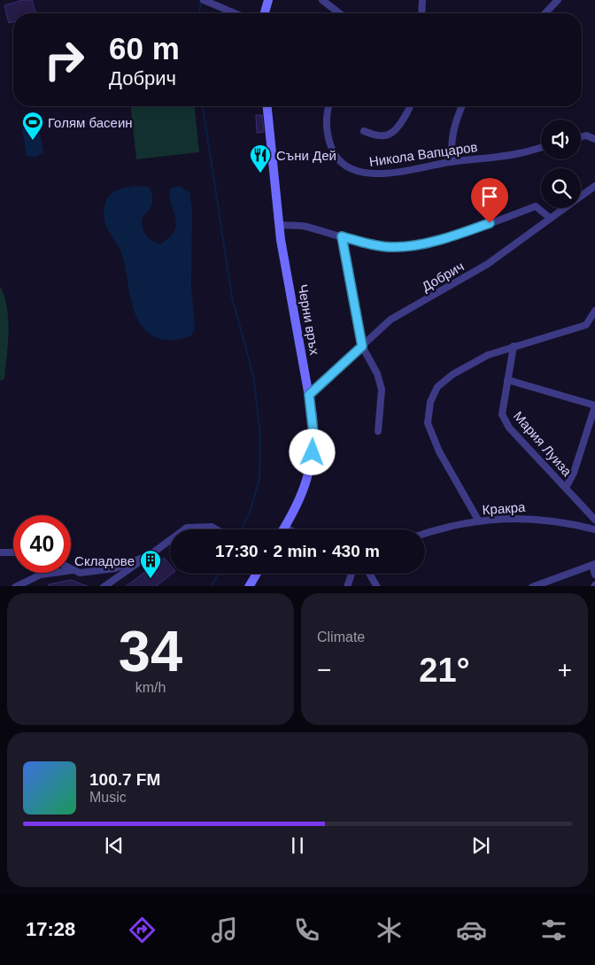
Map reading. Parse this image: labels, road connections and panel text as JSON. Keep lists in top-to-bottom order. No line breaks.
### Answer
{"streets":{"street":["Никола Вапцаров","Добрич","Черни връх","Мария Луиза","Кракра"]},"crossings":[["Добрич","Черни връх"]],"places":{"sports":["Голям басеин"],"restaurant":["Съни Дей"],"building":["Складове"]},"page":{"turn":["60 m","Добрич"],"limit":"40","trip":"17:30 · 2 min · 430 m","tile":[["34","km/h"],"Climate"],"heat":["−","21°","+"],"song":["100.7 FM","Music"],"tabs":"17:28"}}
